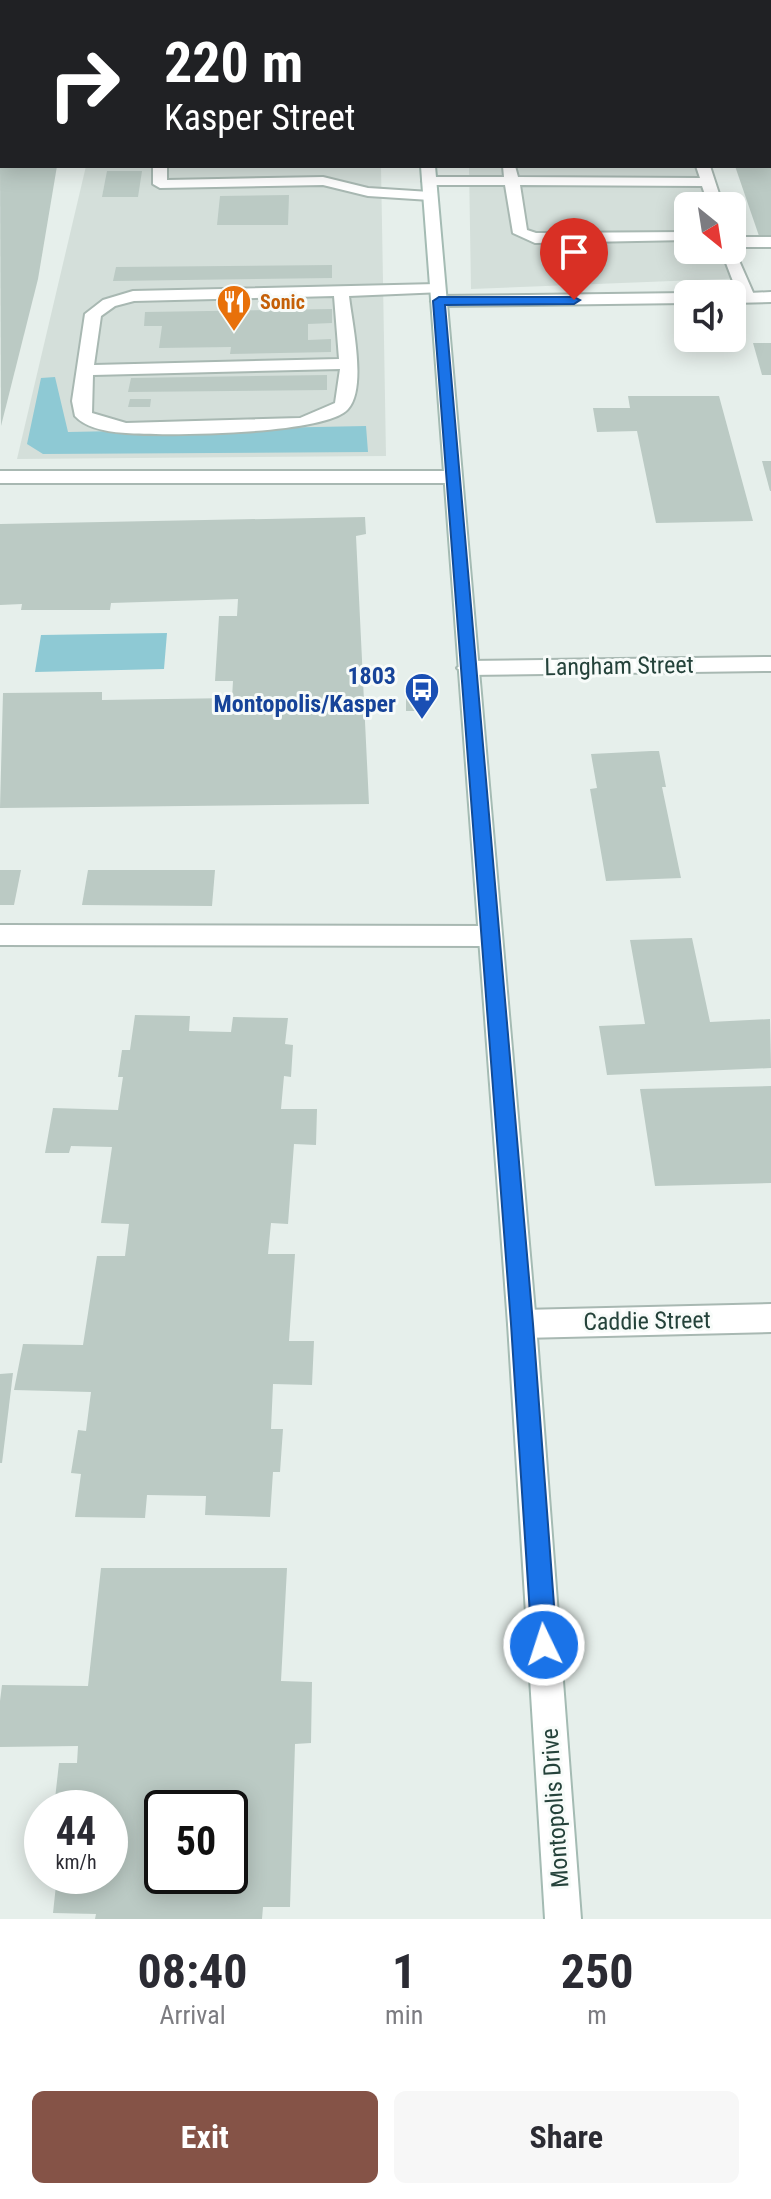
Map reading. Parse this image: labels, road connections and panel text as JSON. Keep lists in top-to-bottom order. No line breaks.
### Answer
{"streets":{"main road":["Langham Street","Caddie Street","Montopolis Drive"]},"crossings":[["Langham Street","Montopolis Drive"],["Caddie Street","Montopolis Drive"]],"places":{"restaurant":["Sonic"],"bus stop":["1803 Montopolis/Kasper"]},"north":"bottom right","page":{"turn":["220 m","Kasper Street"],"speed":"44 km/h","limit":"50","eta":["08:40","Arrival","1","min","250","m"],"buttons":["Exit","Share"]}}
